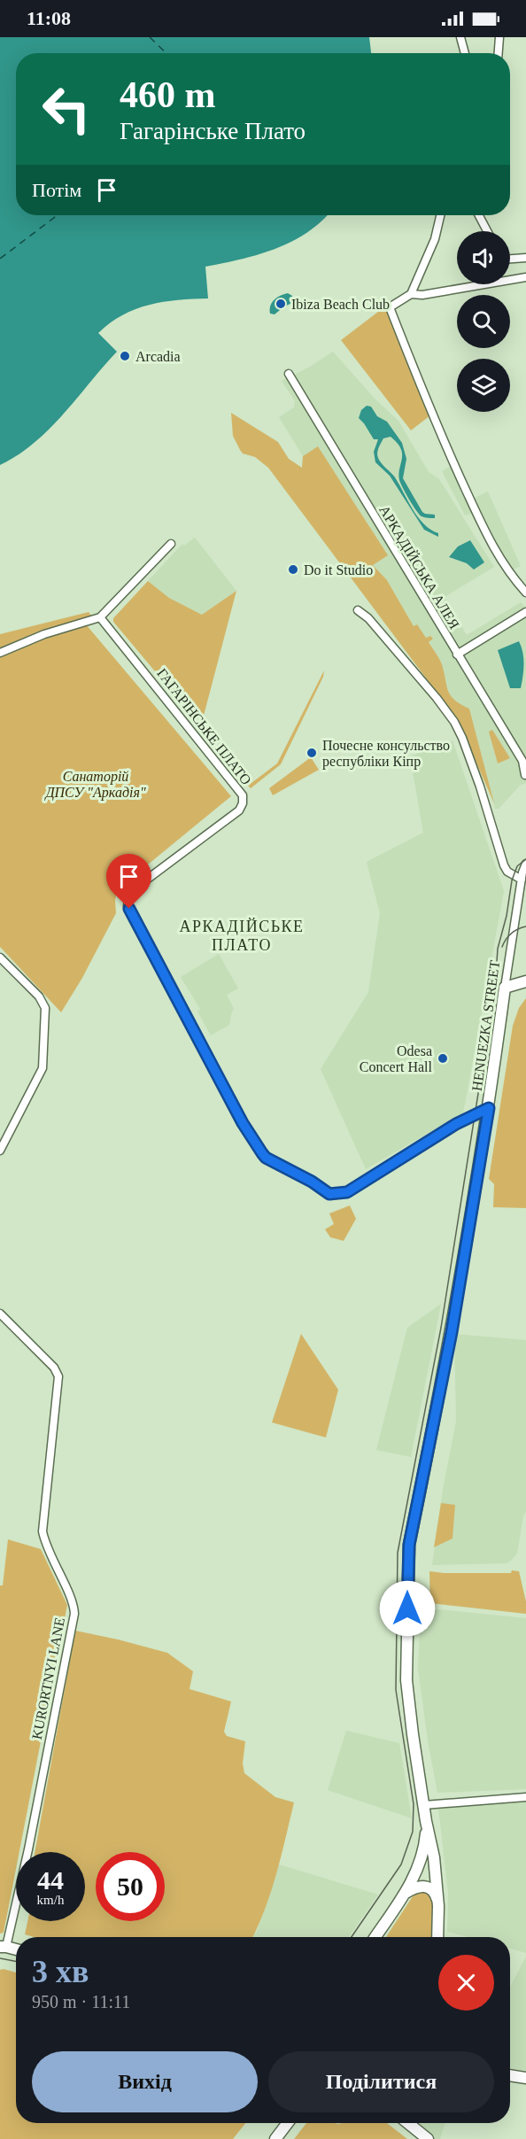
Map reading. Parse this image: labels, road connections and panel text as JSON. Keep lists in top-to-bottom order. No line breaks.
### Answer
{"streets":{"main road":["HENUEZKA STREET"],"street":["АРКАДІЙСЬКА АЛЕЯ","ГАГАРІНСЬКЕ ПЛАТО","KURORTNYI LANE"]},"crossings":[["ГАГАРІНСЬКЕ ПЛАТО","HENUEZKA STREET"]],"districts":["АРКАДІЙСЬКЕ ПЛАТО"],"parks":["Санаторій ДПСУ \"Аркадія\""],"places":["Ibiza Beach Club","Arcadia","Do it Studio","Почесне консульство республіки Кіпр","Odesa Concert Hall"],"page":{"status":"11:08","turn":["460 m","Гагарінське Плато"],"then":"Потім","speed":"44 km/h","limit":"50","heading":["3 хв","950 m · 11:11"],"buttons":["Вихід","Поділитися"]}}
